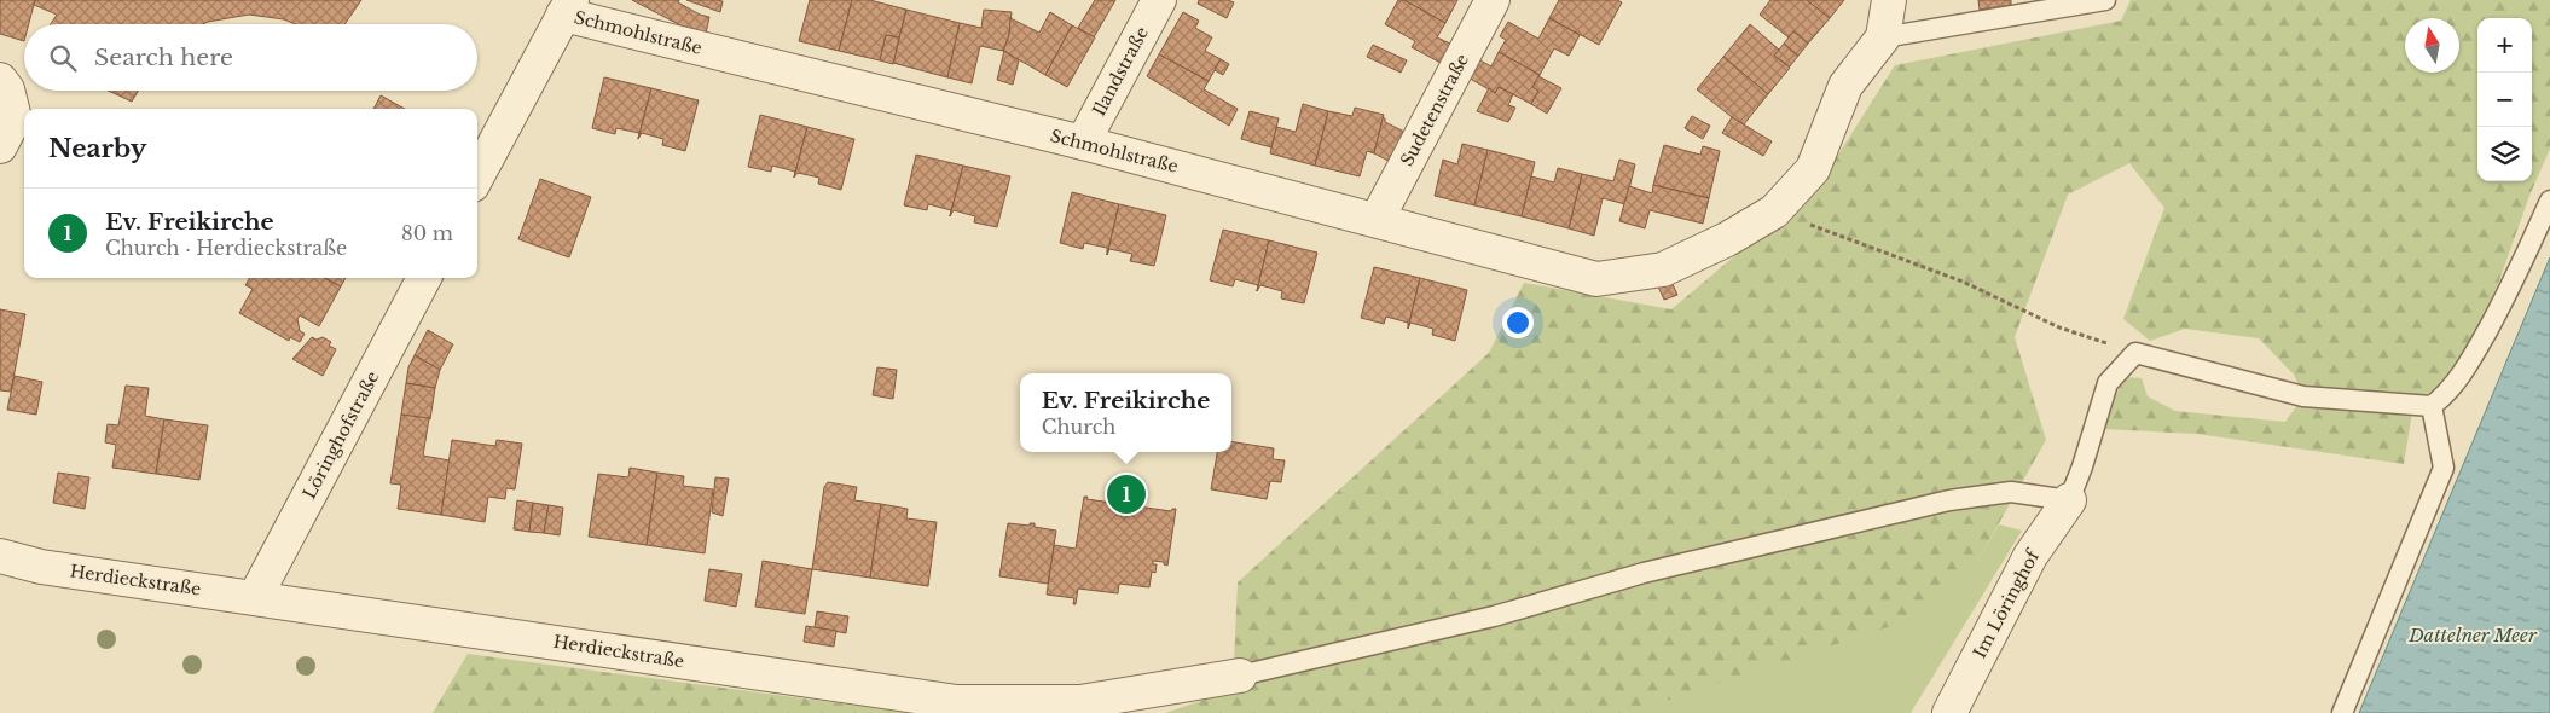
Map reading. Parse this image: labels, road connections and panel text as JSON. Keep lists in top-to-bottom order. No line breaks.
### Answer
{"streets":{"street":["Schmohlstraße","Ilandstraße","Sudetenstraße","Löringhofstraße","Herdieckstraße","Im Löringhof"]},"crossings":[["Schmohlstraße","Ilandstraße"],["Schmohlstraße","Sudetenstraße"],["Löringhofstraße","Herdieckstraße"]],"water":["Dattelner Meer"],"north":"top","page":{"map_buttons":["+","−"],"search":"Search here","heading":"Nearby","list":[{"mark":"1","name":"Ev. Freikirche","note":"Church · Herdieckstraße","value":"80 m"}],"popup":["Ev. Freikirche","Church"],"pins":"1"}}
